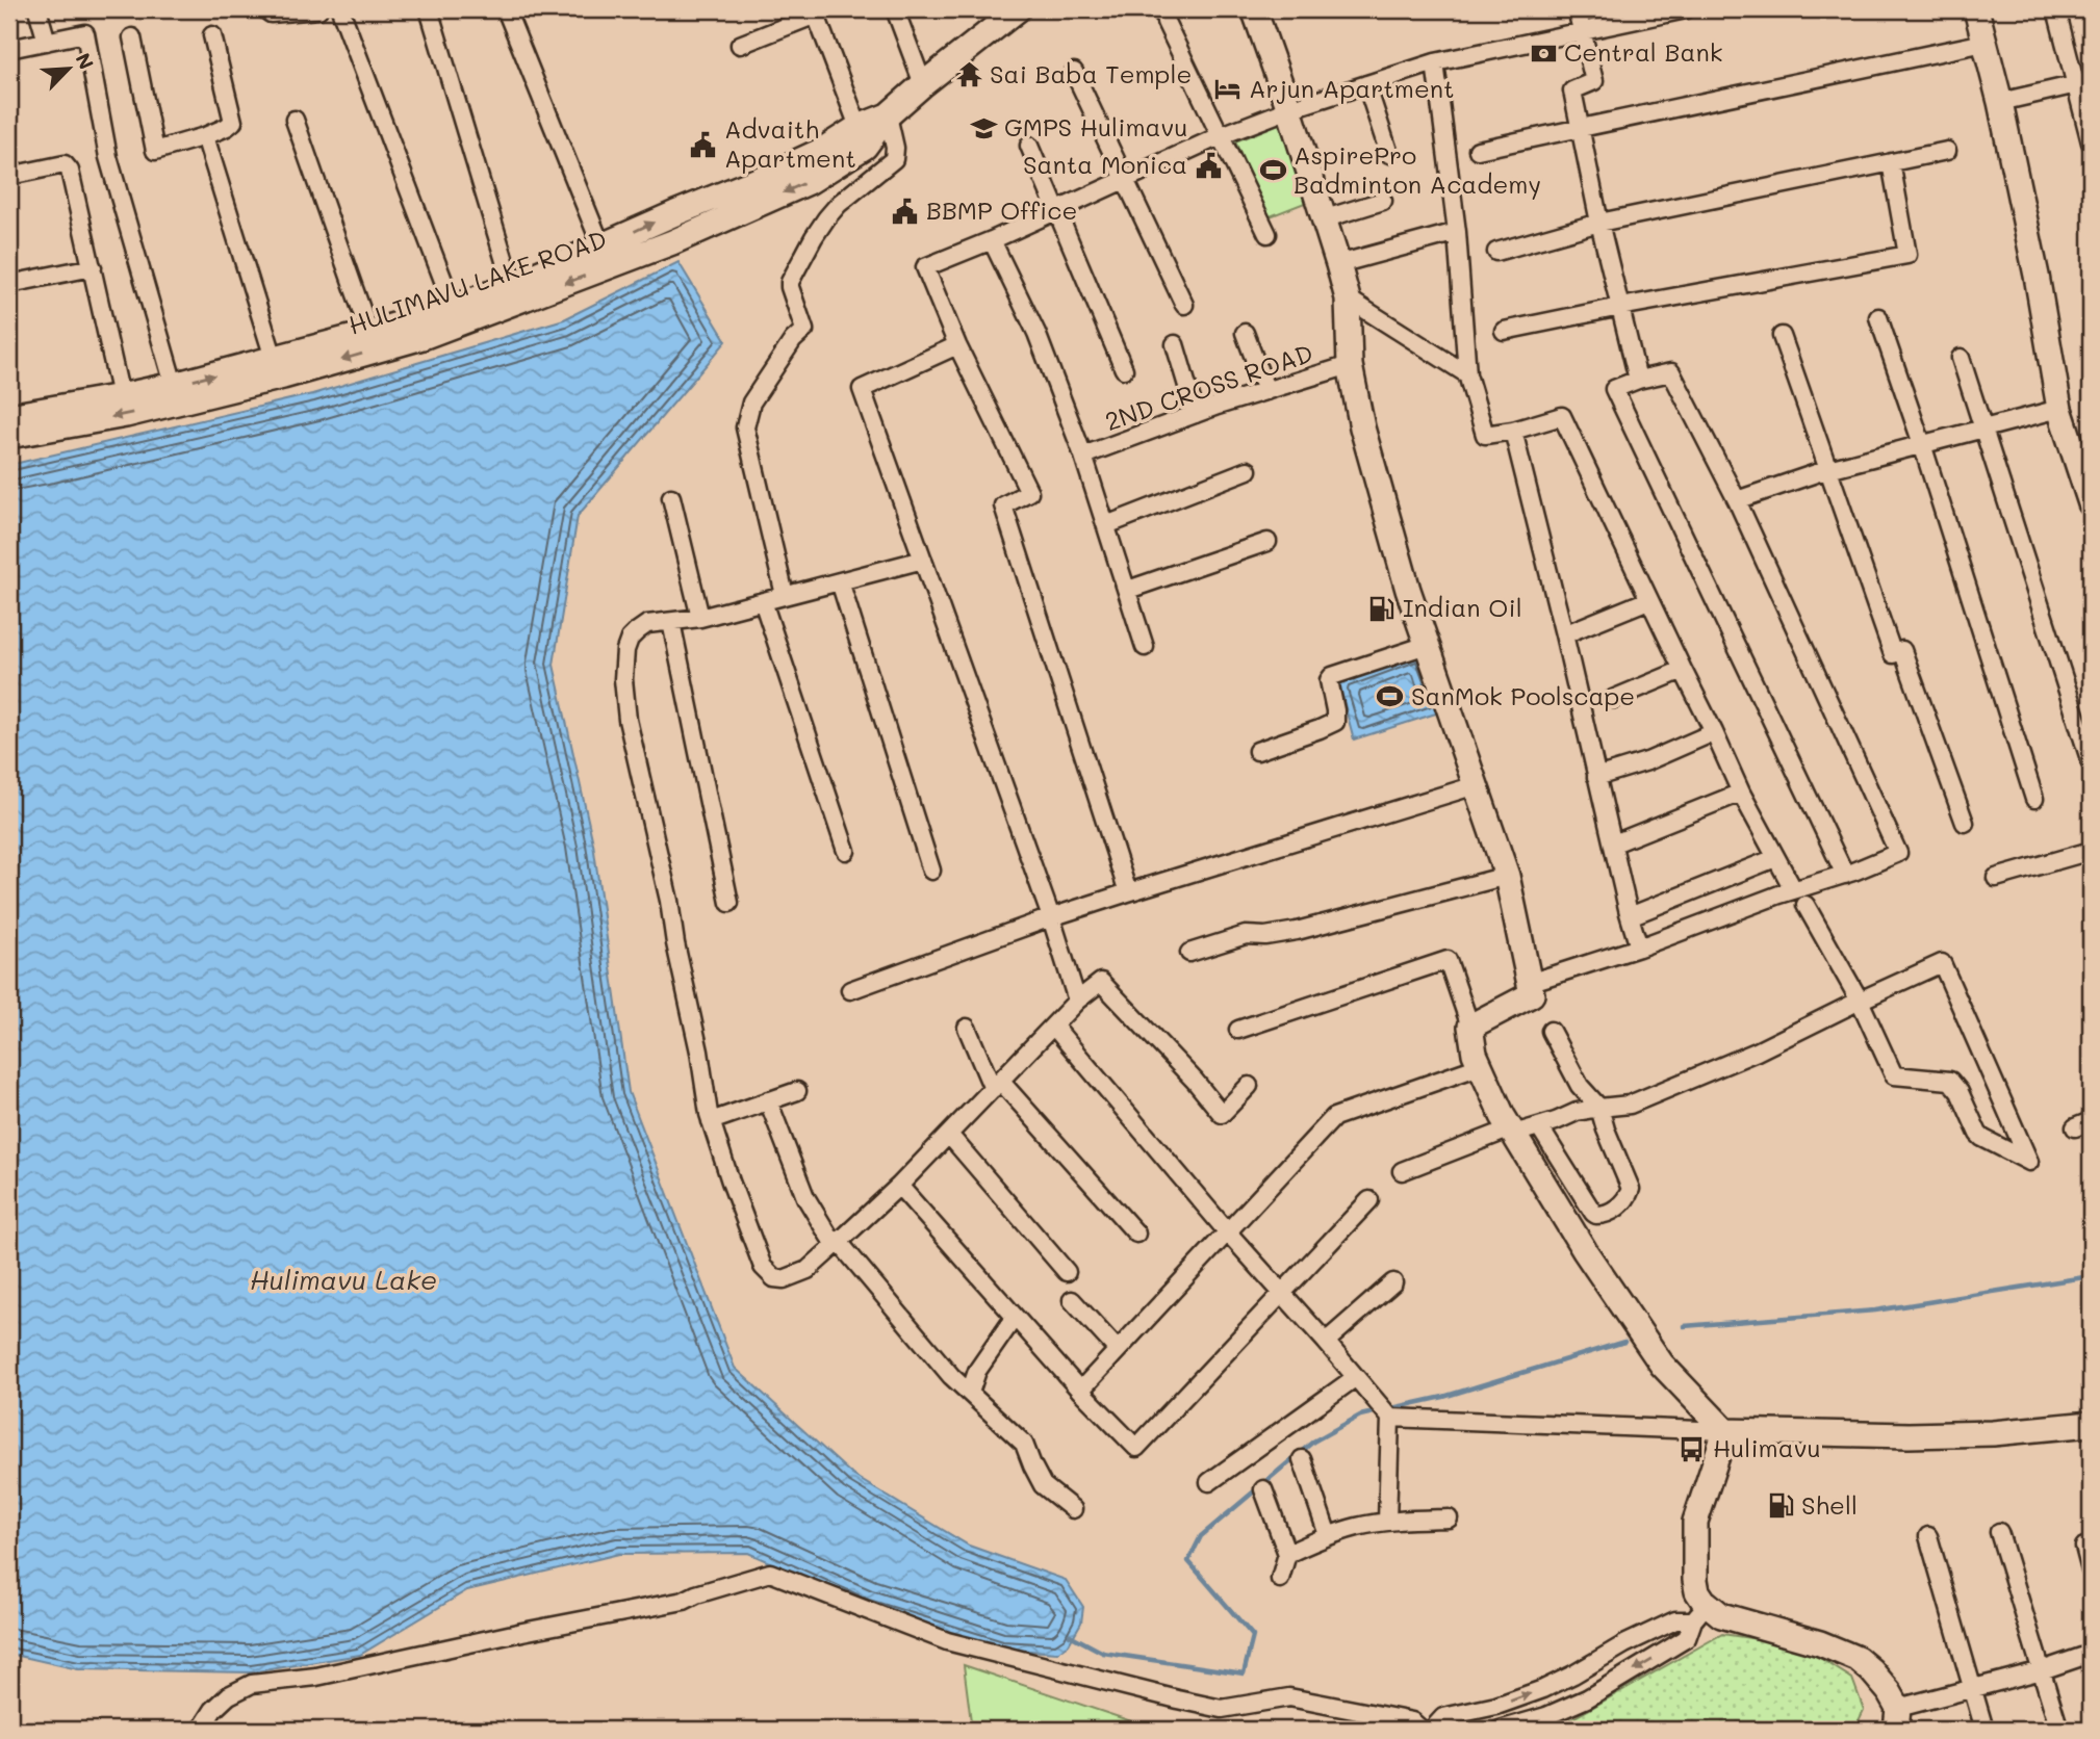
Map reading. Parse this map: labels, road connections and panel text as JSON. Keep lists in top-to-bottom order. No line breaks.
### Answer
{"streets":{"main road":["HULIMAVU LAKE ROAD"],"street":["2ND CROSS ROAD"]},"water":["Hulimavu Lake"],"places":{"bank":["Central Bank"],"temple":["Sai Baba Temple"],"hotel":["Arjun Apartment"],"school or university":["GMPS Hulimavu"],"public building":["Advaith Apartment","Santa Monica","BBMP Office"],"sports":["AspirePro Badminton Academy","SanMok Poolscape"],"fuel station":["Indian Oil","Shell"],"bus stop":["Hulimavu"]},"north":"top right"}
